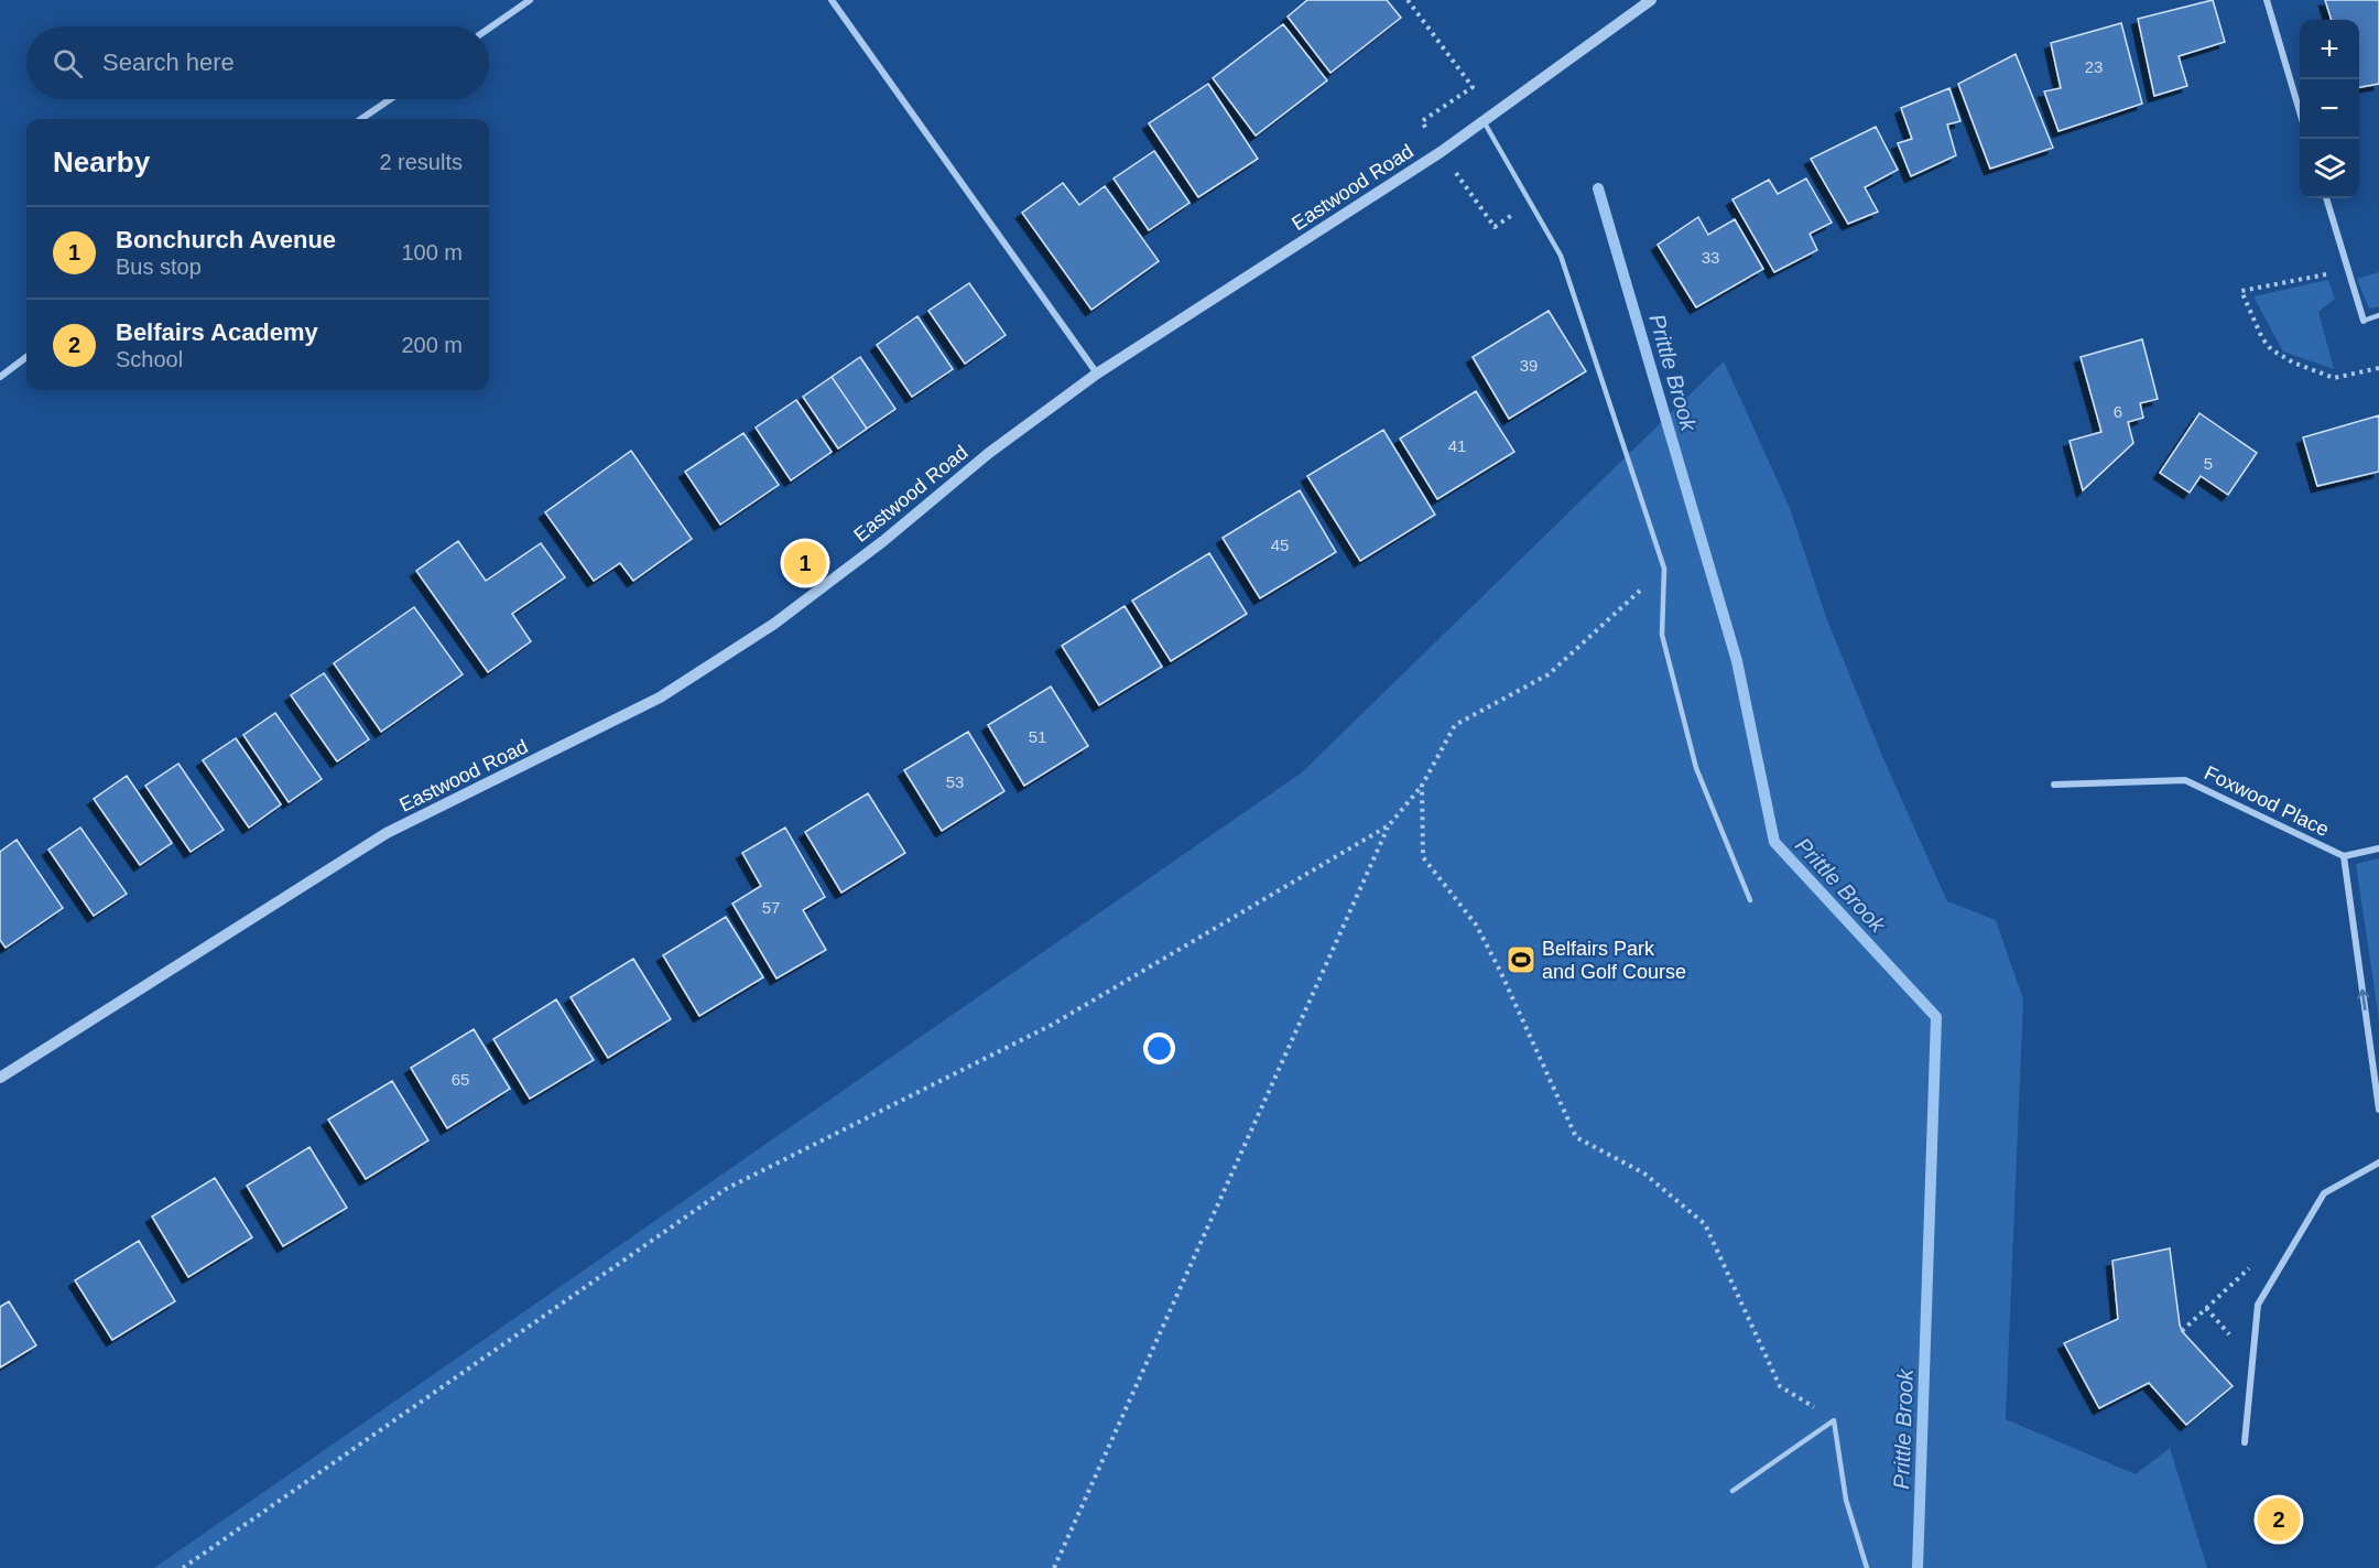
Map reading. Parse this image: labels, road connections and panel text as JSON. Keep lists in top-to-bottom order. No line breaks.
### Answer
{"streets":{"street":["Eastwood Road","Foxwood Place"]},"water":["Prittle Brook"],"places":{"sports":["Belfairs Park and Golf Course"]},"house_numbers":["23","33","39","6","41","5","45","51","53","57","65"],"page":{"map_buttons":["+","−"],"search":"Search here","heading":["Nearby","2 results"],"list":[{"mark":"1","name":"Bonchurch Avenue","note":"Bus stop","value":"100 m"},{"mark":"2","name":"Belfairs Academy","note":"School","value":"200 m"}],"pins":["1","2"]}}
